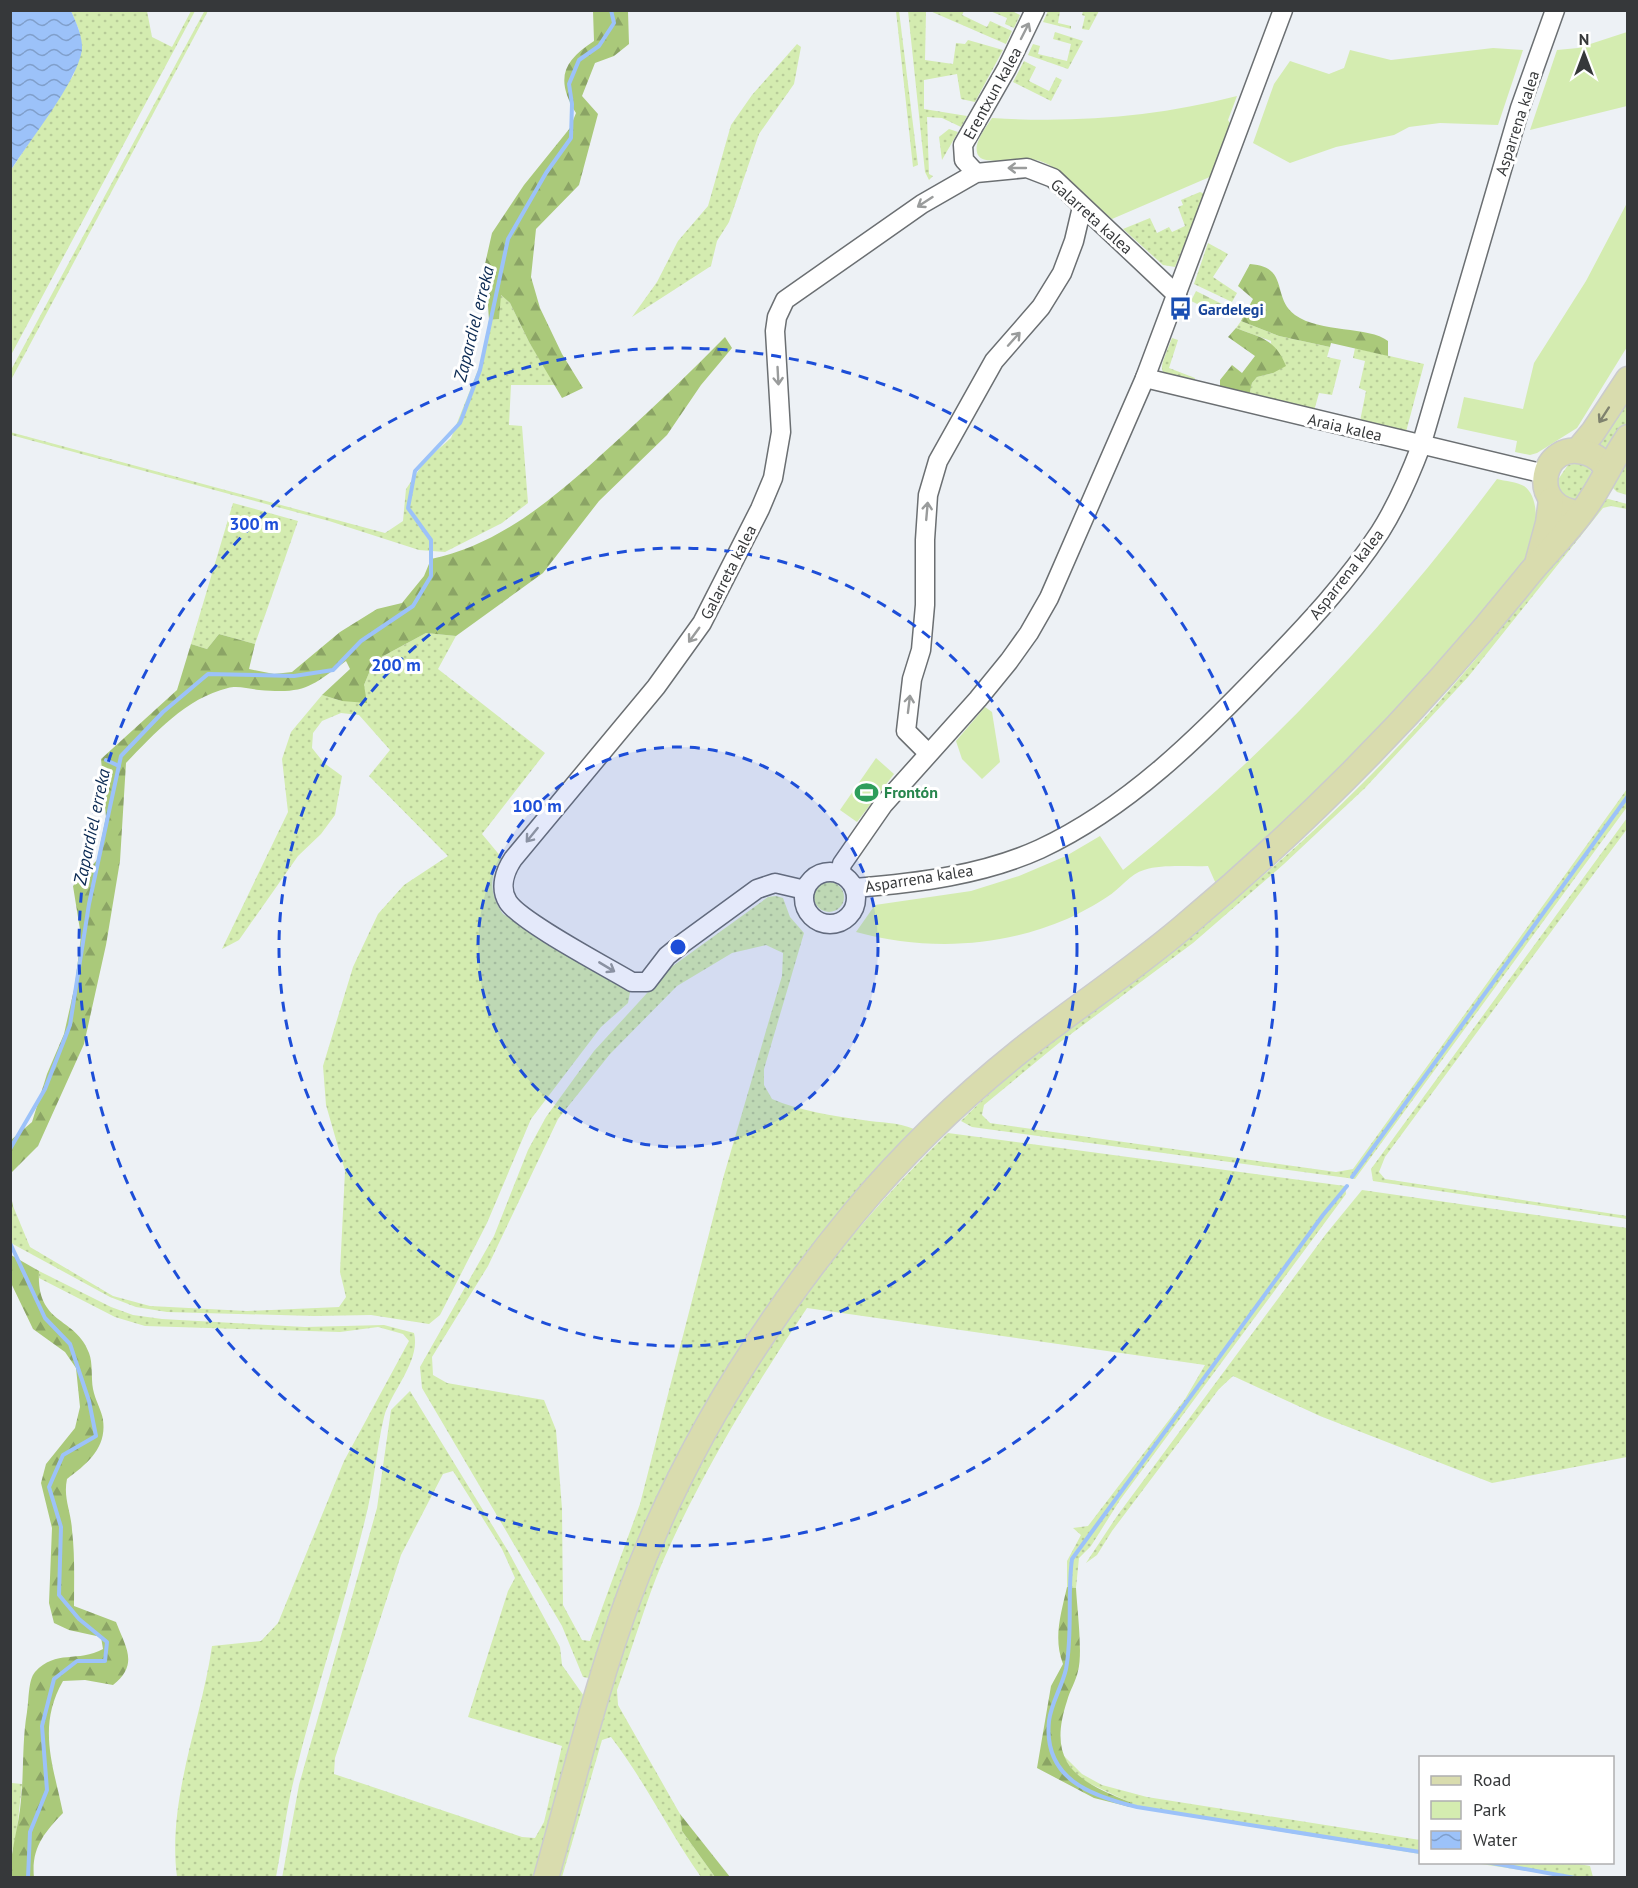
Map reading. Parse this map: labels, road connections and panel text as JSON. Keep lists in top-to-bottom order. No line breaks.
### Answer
{"streets":{"street":["Erentxun kalea","Asparrena kalea","Galarreta kalea","Araia kalea"]},"crossings":[["Erentxun kalea","Galarreta kalea"],["Asparrena kalea","Galarreta kalea"],["Asparrena kalea","Araia kalea"]],"one_way":["Erentxun kalea"],"water":["Zapardiel erreka"],"places":{"bus stop":["Gardelegi"],"sports":["Frontón"]},"legend":["Road","Park","Water"],"north":"top","rings":["300 m","200 m","100 m"]}
